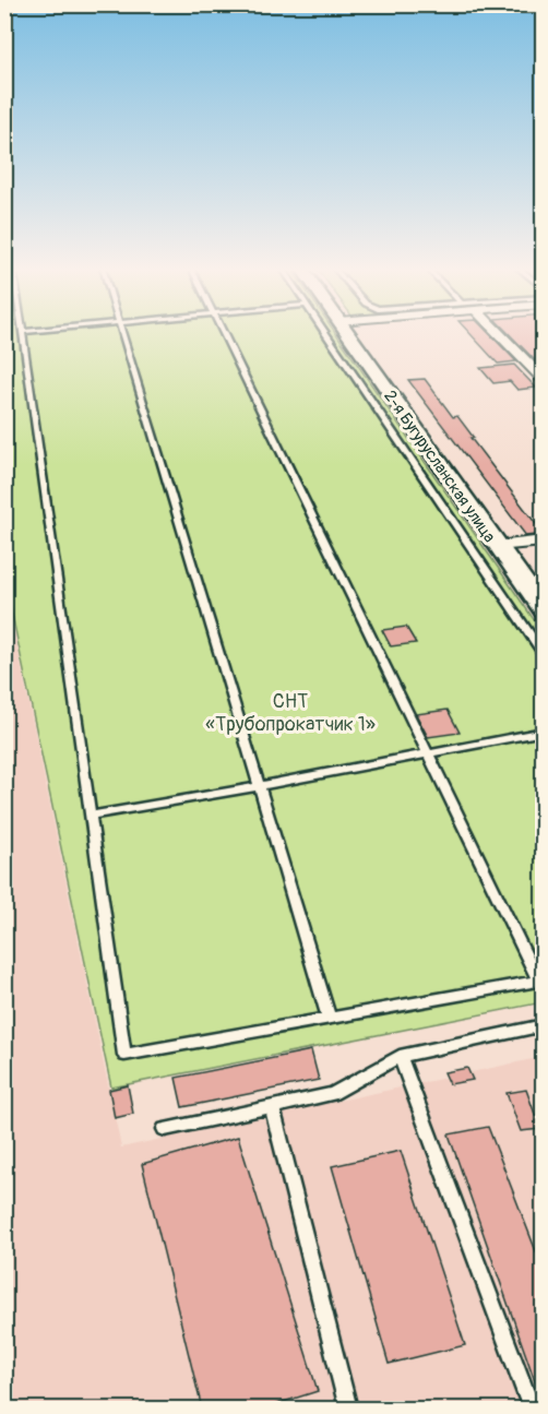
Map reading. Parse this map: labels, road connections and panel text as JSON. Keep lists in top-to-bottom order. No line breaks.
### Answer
{"streets":{"street":["2-я Бугурусланская улица"]},"parks":["СНТ «Трубопрокатчик 1»"]}
